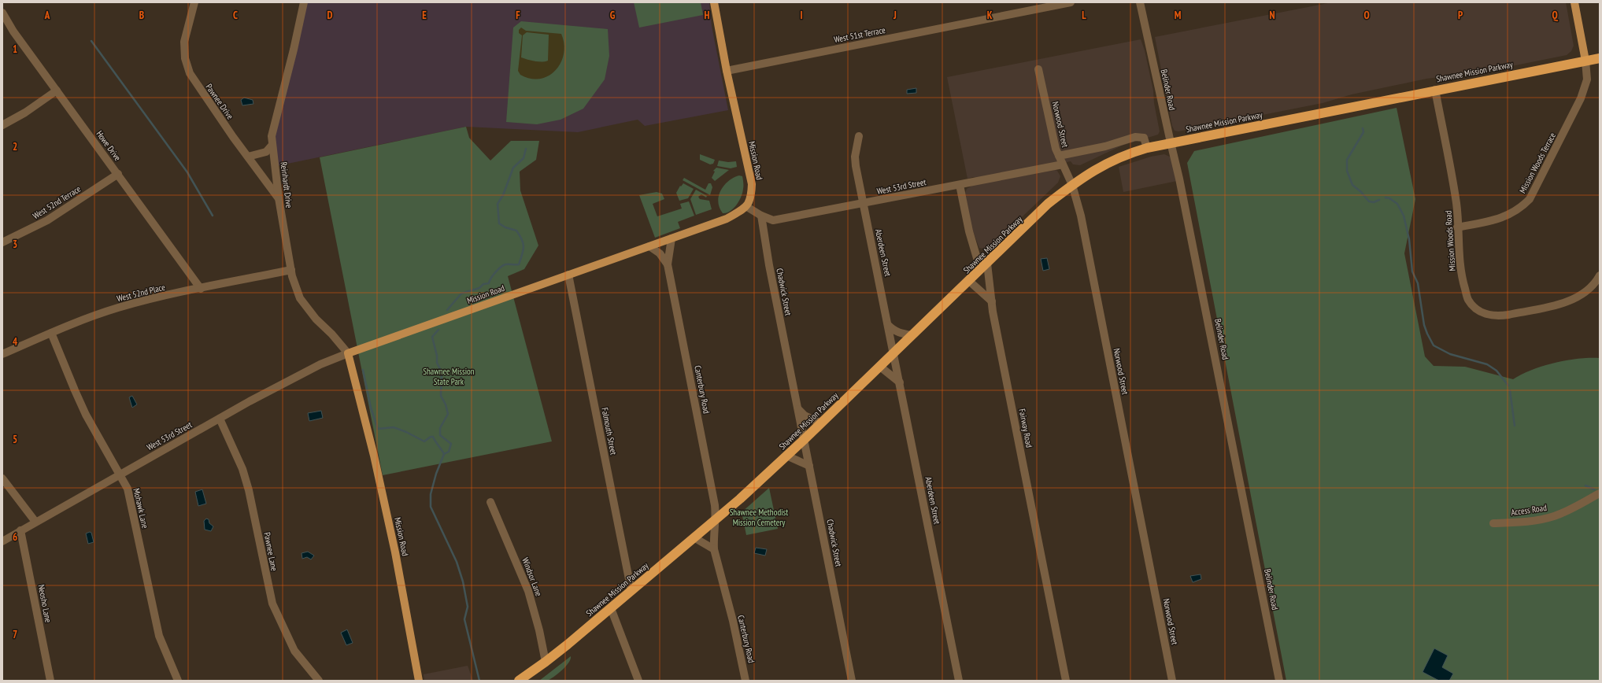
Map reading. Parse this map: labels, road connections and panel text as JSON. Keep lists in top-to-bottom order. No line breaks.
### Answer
{"streets":{"highway":["Shawnee Mission Parkway"],"main road":["Mission Road"],"street":["West 51st Terrace","Belinder Road","Pawnee Drive","Norwood Street","Howe Drive","Mission Woods Terrace","Reinhardt Drive","West 53rd Street","West 52nd Terrace","Mission Woods Road","Aberdeen Street","Chadwick Street","West 52nd Place","Canterbury Road","Fairway Road","Falmouth Street","Mohawk Lane","Access Road","Pawnee Lane","Windsor Lane","Neosho Lane"]},"crossings":[["West 51st Terrace","Mission Road"],["Shawnee Mission Parkway","Belinder Road"],["Shawnee Mission Parkway","Norwood Street"],["Shawnee Mission Parkway","Mission Woods Terrace"],["Shawnee Mission Parkway","Mission Woods Road"],["Shawnee Mission Parkway","Aberdeen Street"],["Shawnee Mission Parkway","Chadwick Street"],["Shawnee Mission Parkway","Canterbury Road"],["Shawnee Mission Parkway","Fairway Road"],["Shawnee Mission Parkway","Falmouth Street"],["Shawnee Mission Parkway","Windsor Lane"],["Pawnee Drive","Reinhardt Drive"],["Norwood Street","West 53rd Street"],["Howe Drive","West 52nd Terrace"],["Howe Drive","West 52nd Place"],["Mission Road","Reinhardt Drive"],["Mission Road","West 53rd Street"],["Mission Road","Canterbury Road"],["Mission Road","Falmouth Street"],["Mission Woods Terrace","Mission Woods Road"],["Reinhardt Drive","West 53rd Street"],["Reinhardt Drive","West 52nd Place"],["West 53rd Street","Aberdeen Street"],["West 53rd Street","Chadwick Street"],["West 53rd Street","Mohawk Lane"],["West 53rd Street","Pawnee Lane"],["West 53rd Street","Neosho Lane"],["West 52nd Place","Mohawk Lane"]],"parks":["Shawnee Mission State Park","Shawnee Methodist Mission Cemetery"],"grid":{"columns":["A","B","C","D","E","F","G","H","I","J","K","L","M","N","O","P","Q"],"rows":["1","2","3","4","5","6","7"]}}
